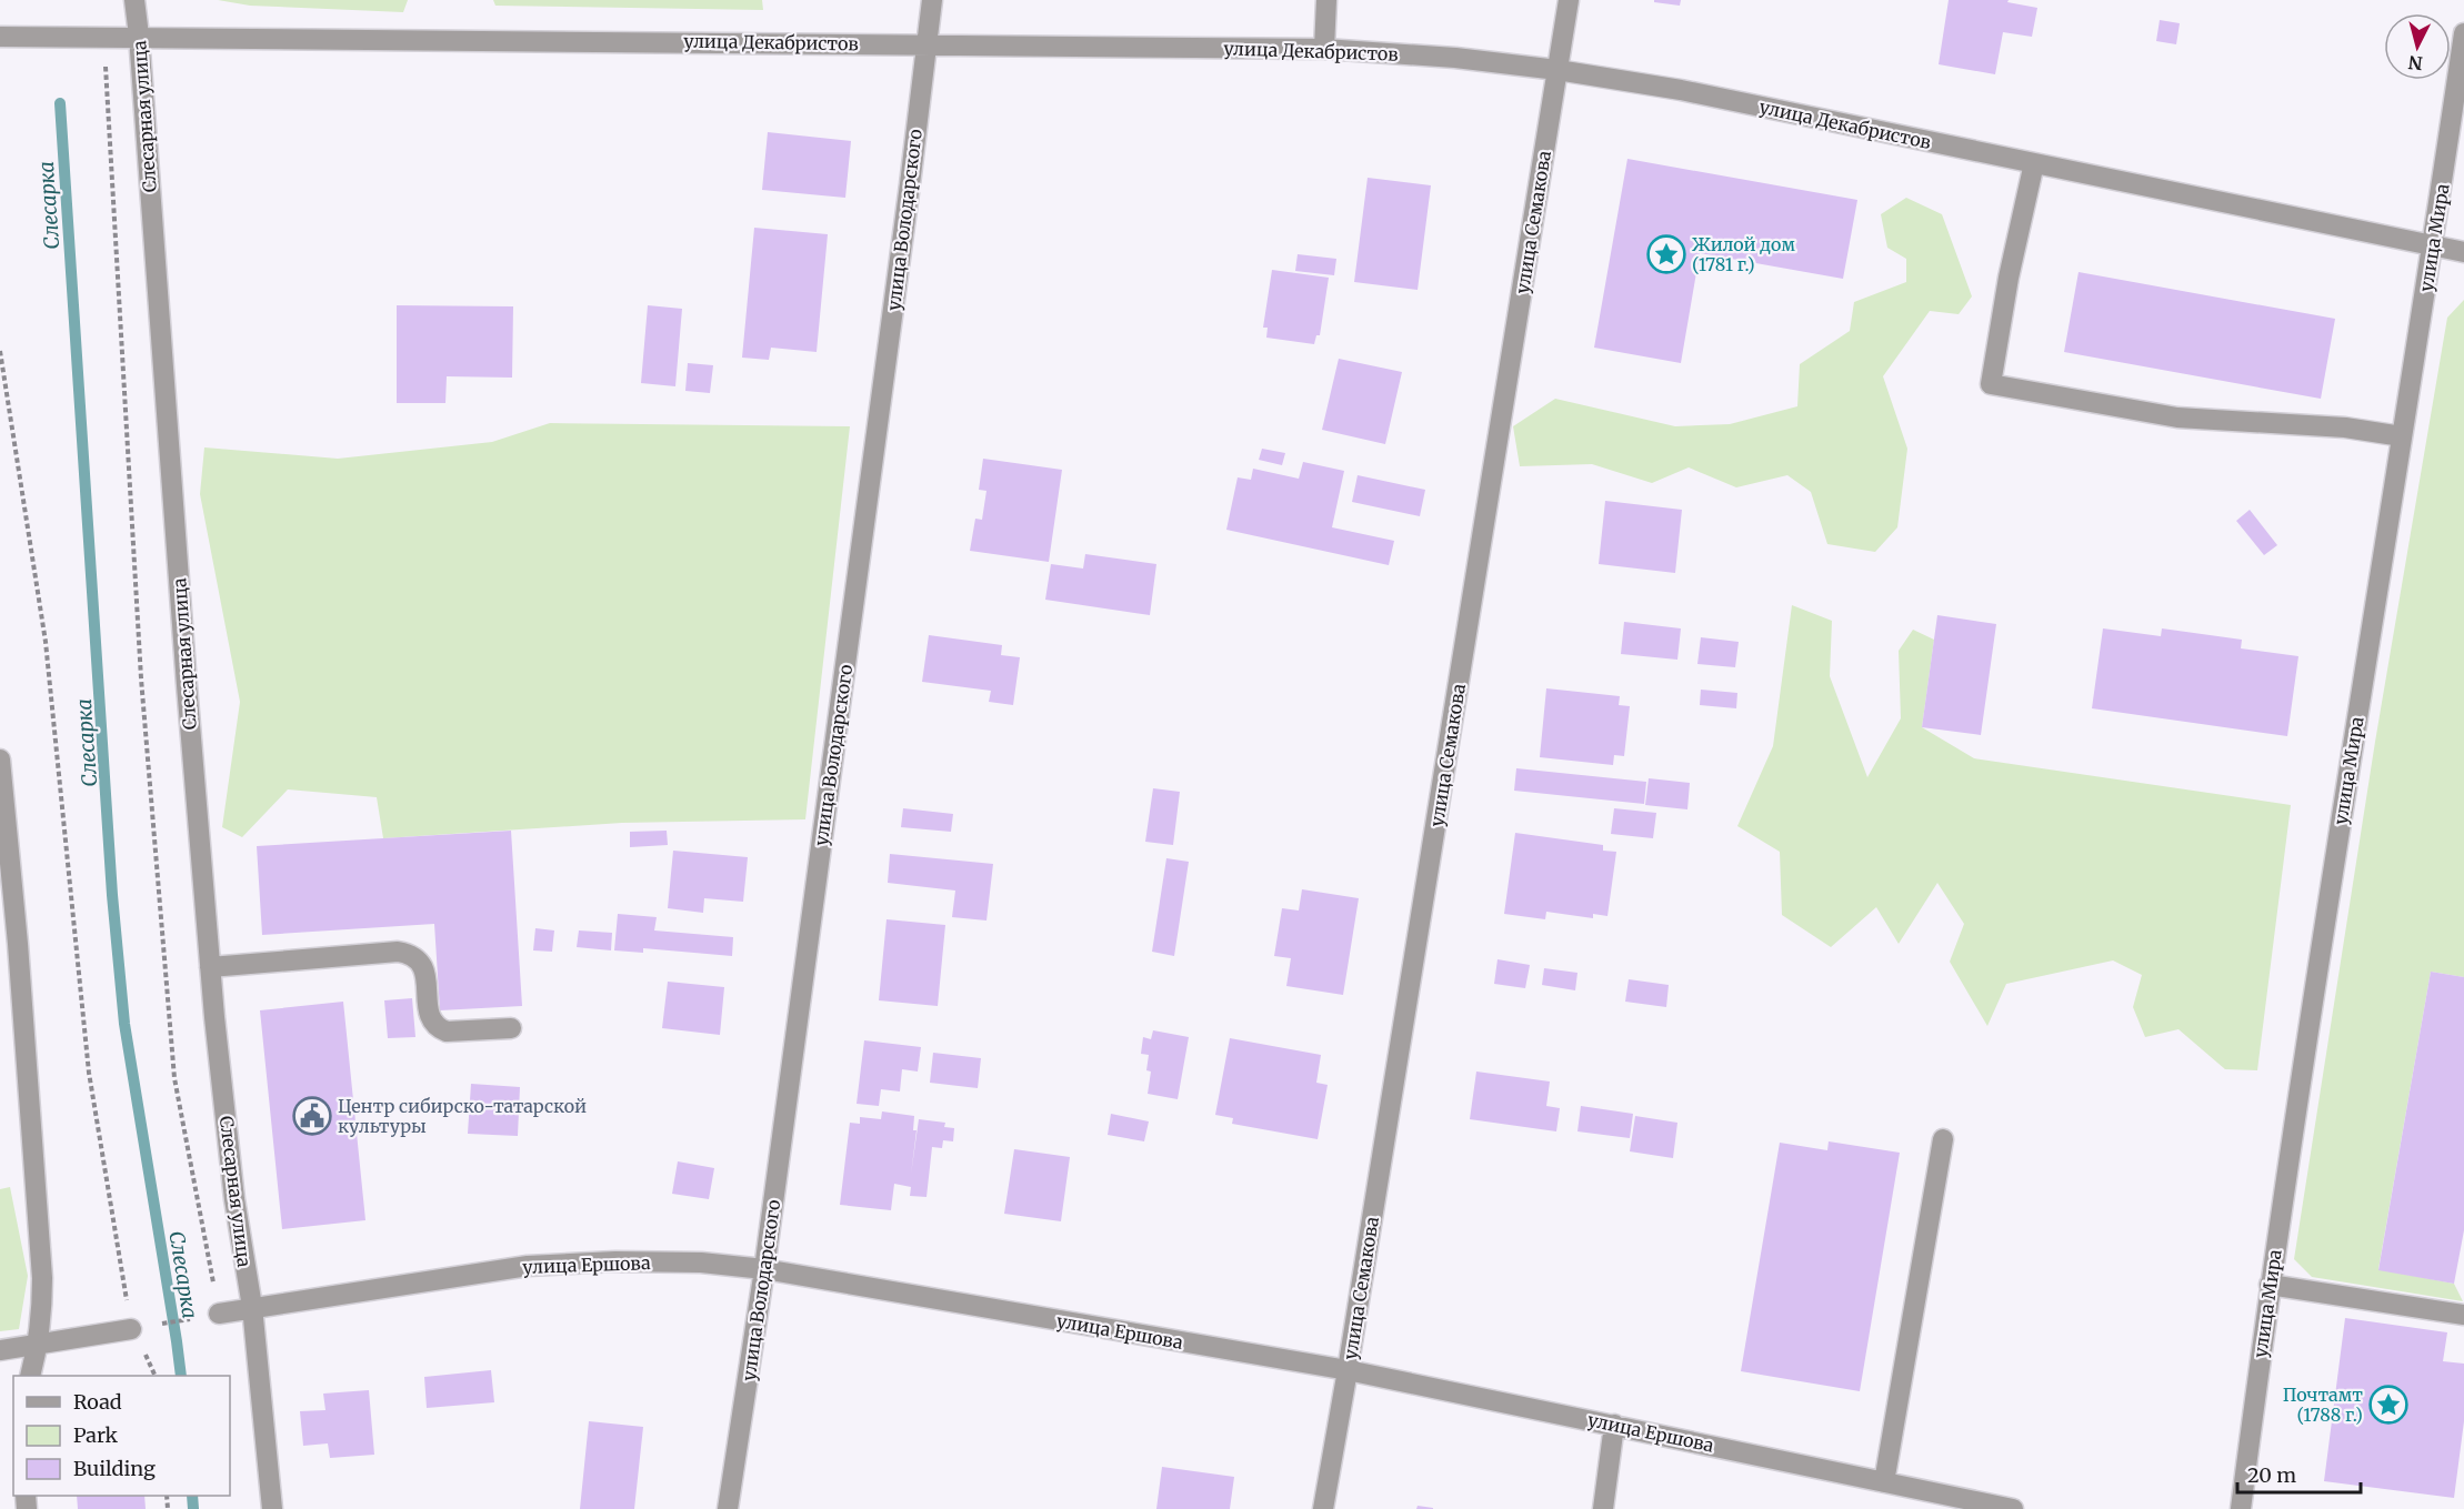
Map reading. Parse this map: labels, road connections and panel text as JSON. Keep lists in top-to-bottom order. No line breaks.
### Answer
{"streets":{"street":["улица Декабристов","Слесарная улица","улица Володарского","улица Семакова","улица Мира","улица Ершова"]},"crossings":[["улица Декабристов","Слесарная улица"],["улица Декабристов","улица Володарского"],["улица Декабристов","улица Семакова"],["улица Декабристов","улица Мира"],["Слесарная улица","улица Ершова"],["улица Володарского","улица Ершова"],["улица Семакова","улица Ершова"]],"water":["Слесарка"],"places":{"place":["Жилой дом (1781 г.)","Почтамт (1788 г.)"],"public building":["Центр сибирско-татарской культуры"]},"legend":["Road","Park","Building"],"scale_bar":"20 m","north":"bottom"}
